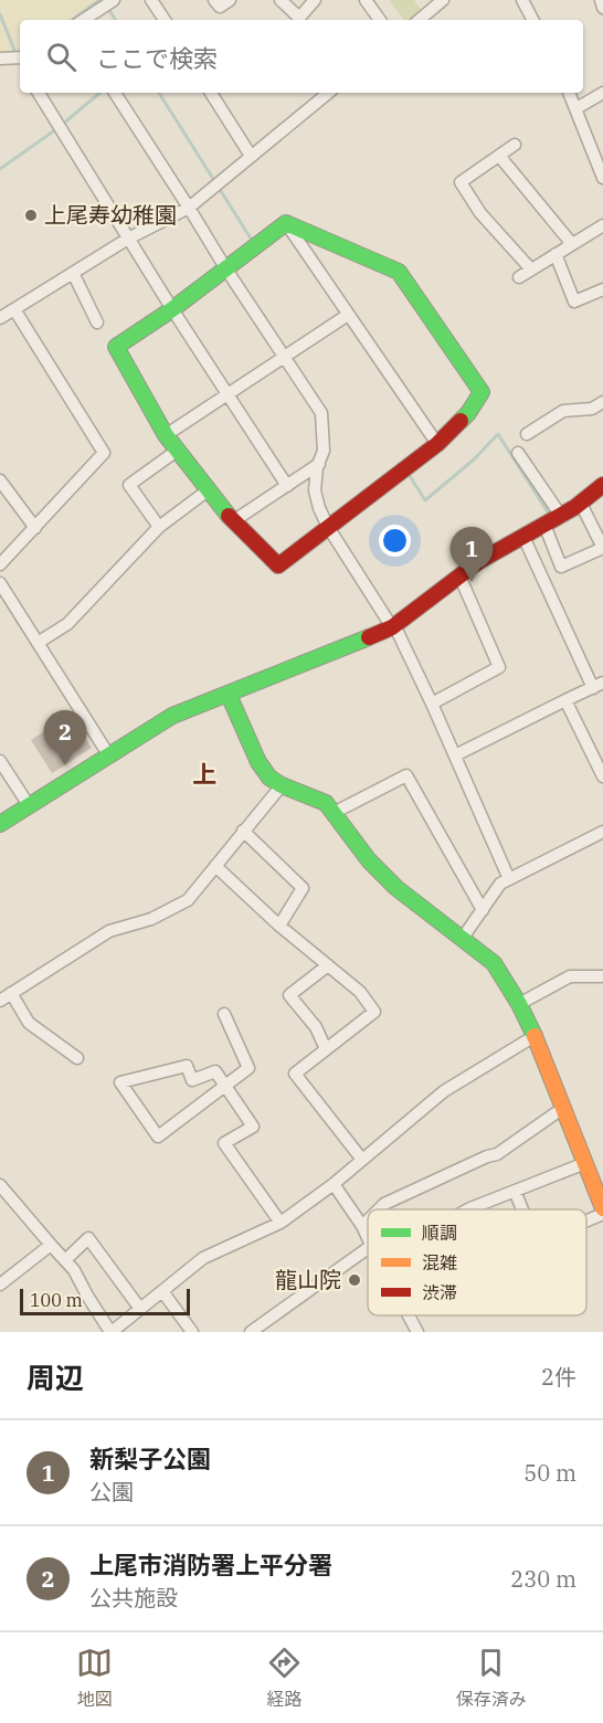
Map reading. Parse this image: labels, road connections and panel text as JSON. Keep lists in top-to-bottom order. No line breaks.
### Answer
{"districts":["上"],"places":["上尾寿幼稚園","龍山院"],"legend":["順調","混雑","渋滞"],"scale_bar":"100 m","page":{"search":"ここで検索","pins":["1","2"],"scale":"100 m","heading":["周辺","2件"],"list":[{"mark":"1","name":"新梨子公園","note":"公園","value":"50 m"},{"mark":"2","name":"上尾市消防署上平分署","note":"公共施設","value":"230 m"}],"nav":["地図","経路","保存済み"]}}
